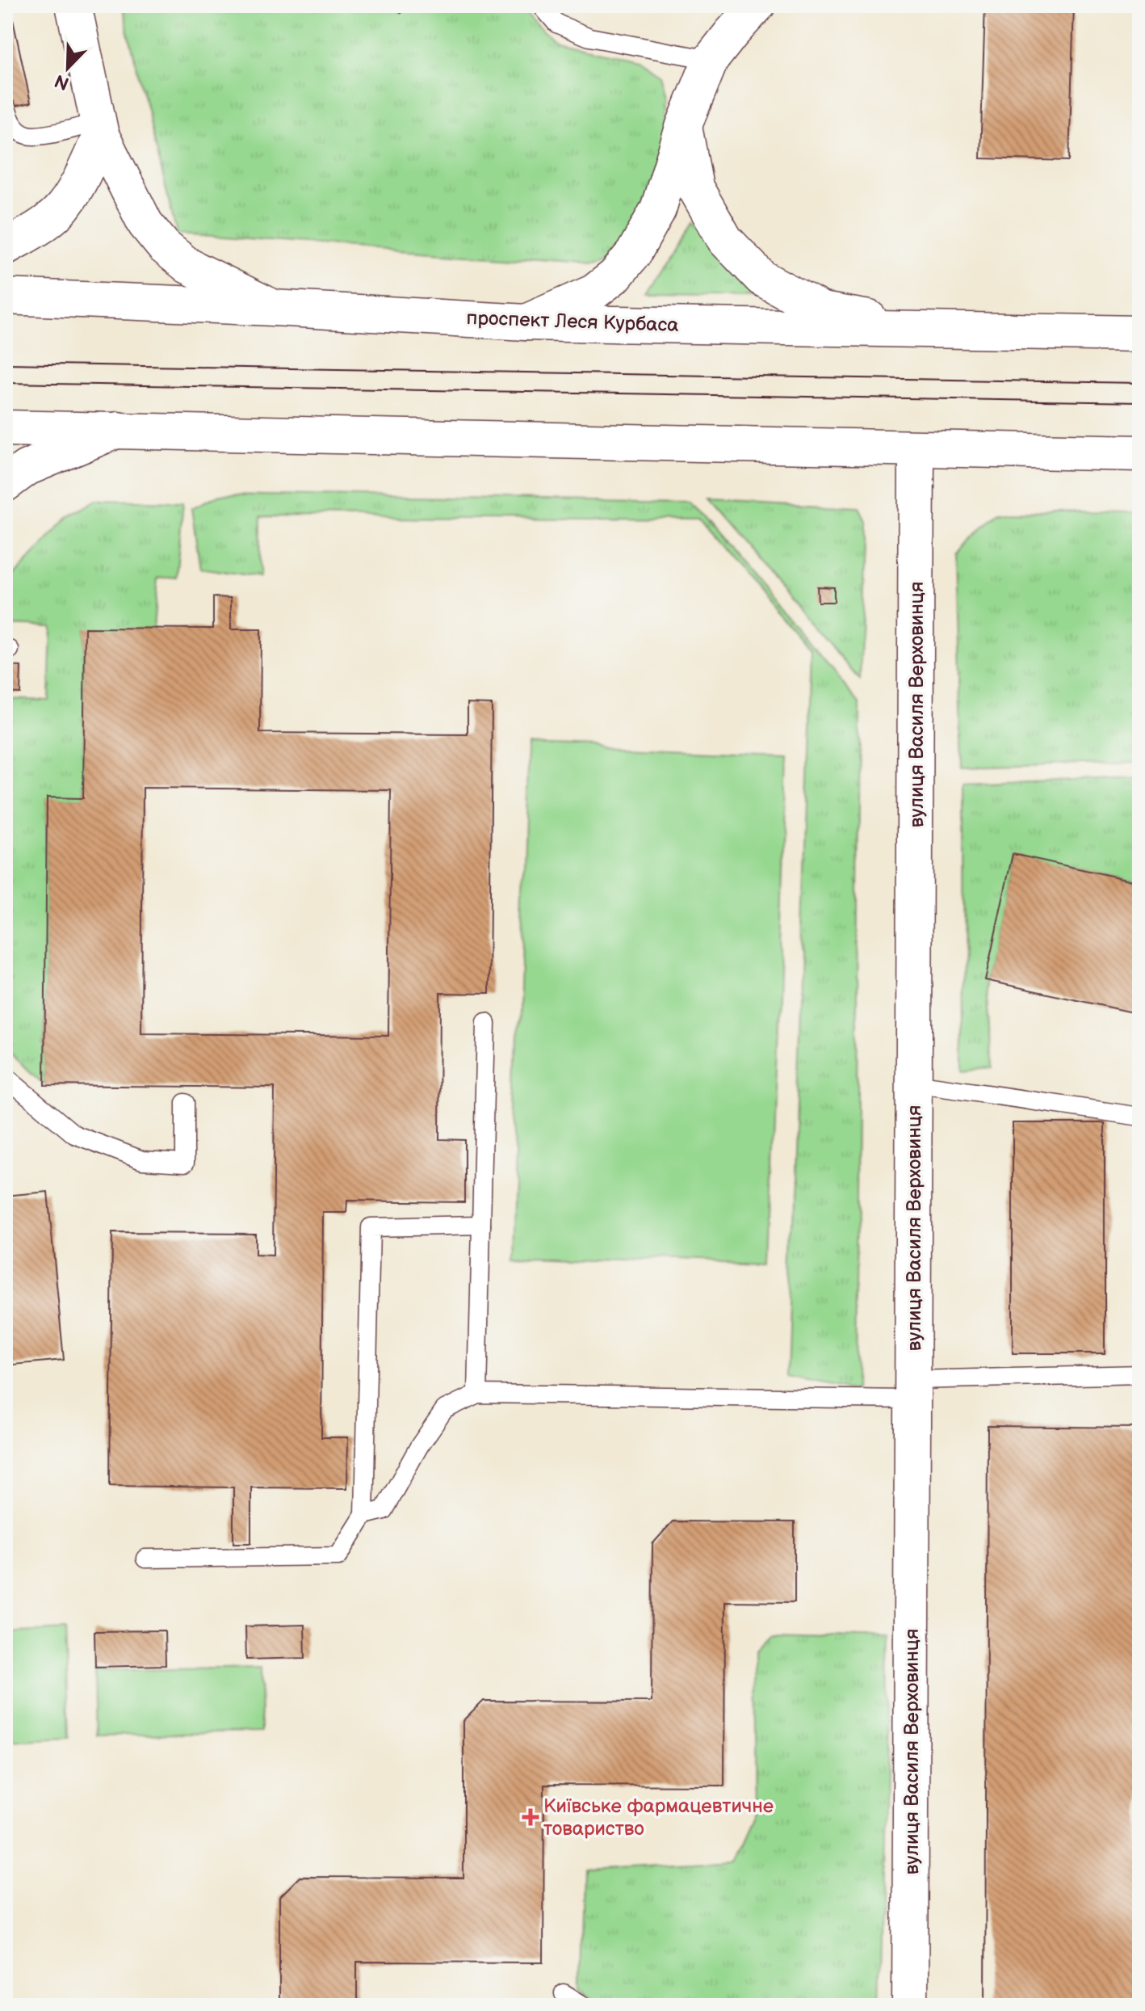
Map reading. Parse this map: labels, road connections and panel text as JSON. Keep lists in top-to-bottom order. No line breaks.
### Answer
{"streets":{"main road":["проспект Леся Курбаса","вулиця Василя Верховинця"]},"places":{"health":["Київське фармацевтичне товариство"]},"north":"bottom left"}
